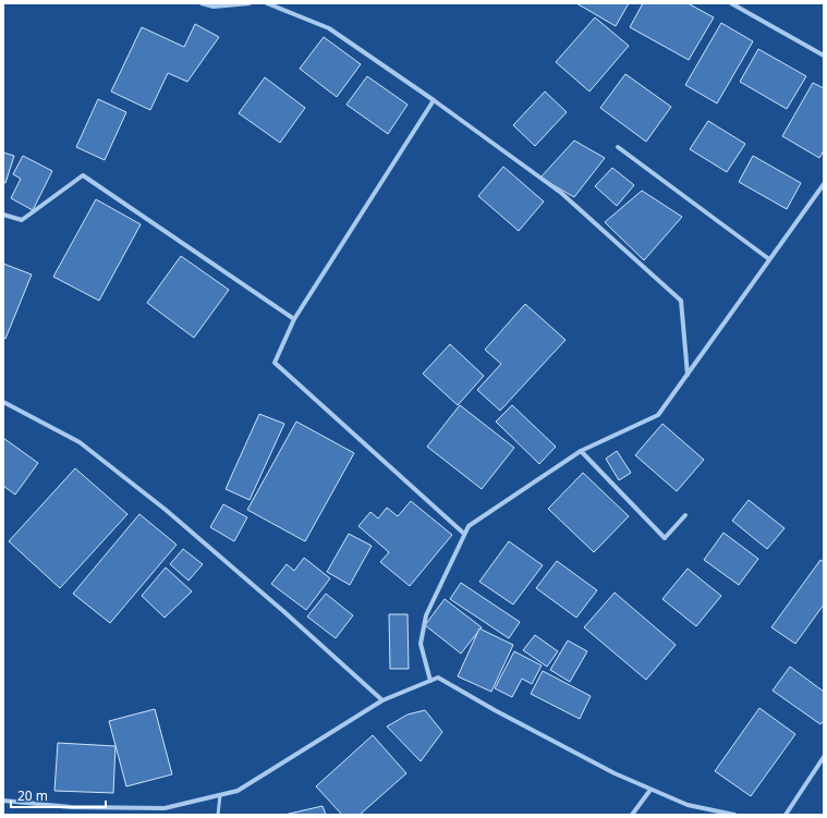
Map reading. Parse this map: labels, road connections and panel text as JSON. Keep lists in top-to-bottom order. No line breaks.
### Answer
{"scale_bar":"20 m"}
